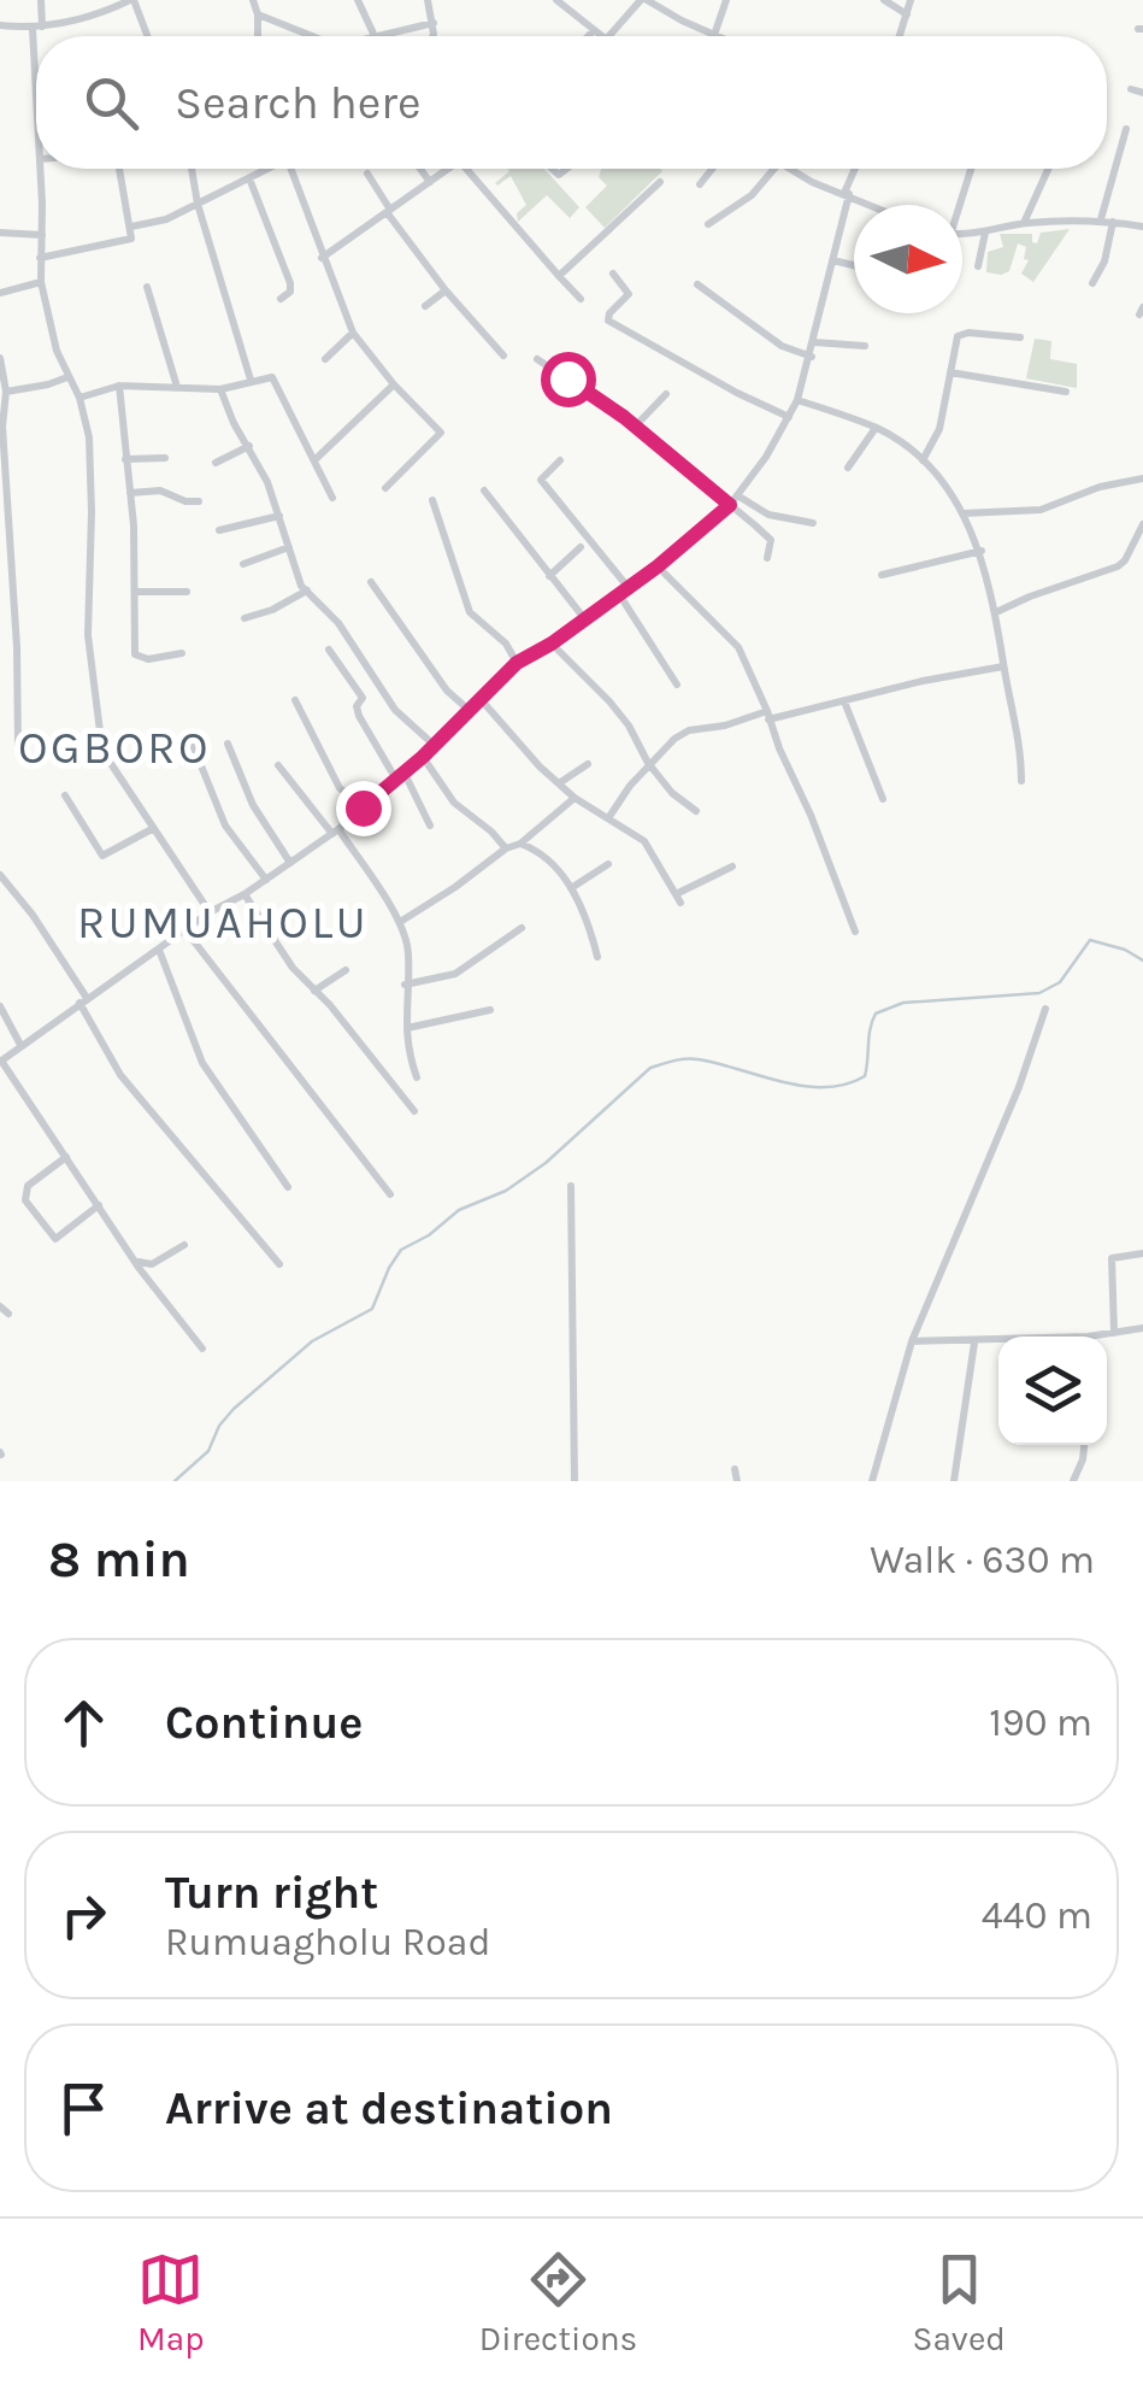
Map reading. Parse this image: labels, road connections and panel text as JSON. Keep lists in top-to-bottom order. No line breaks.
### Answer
{"districts":["OGBORO","RUMUAHOLU"],"north":"right","page":{"search":"Search here","heading":["8 min","Walk · 630 m"],"list":[["Continue","190 m"],["Turn right","Rumuagholu Road","440 m"],"Arrive at destination"],"nav":["Map","Directions","Saved"]}}
